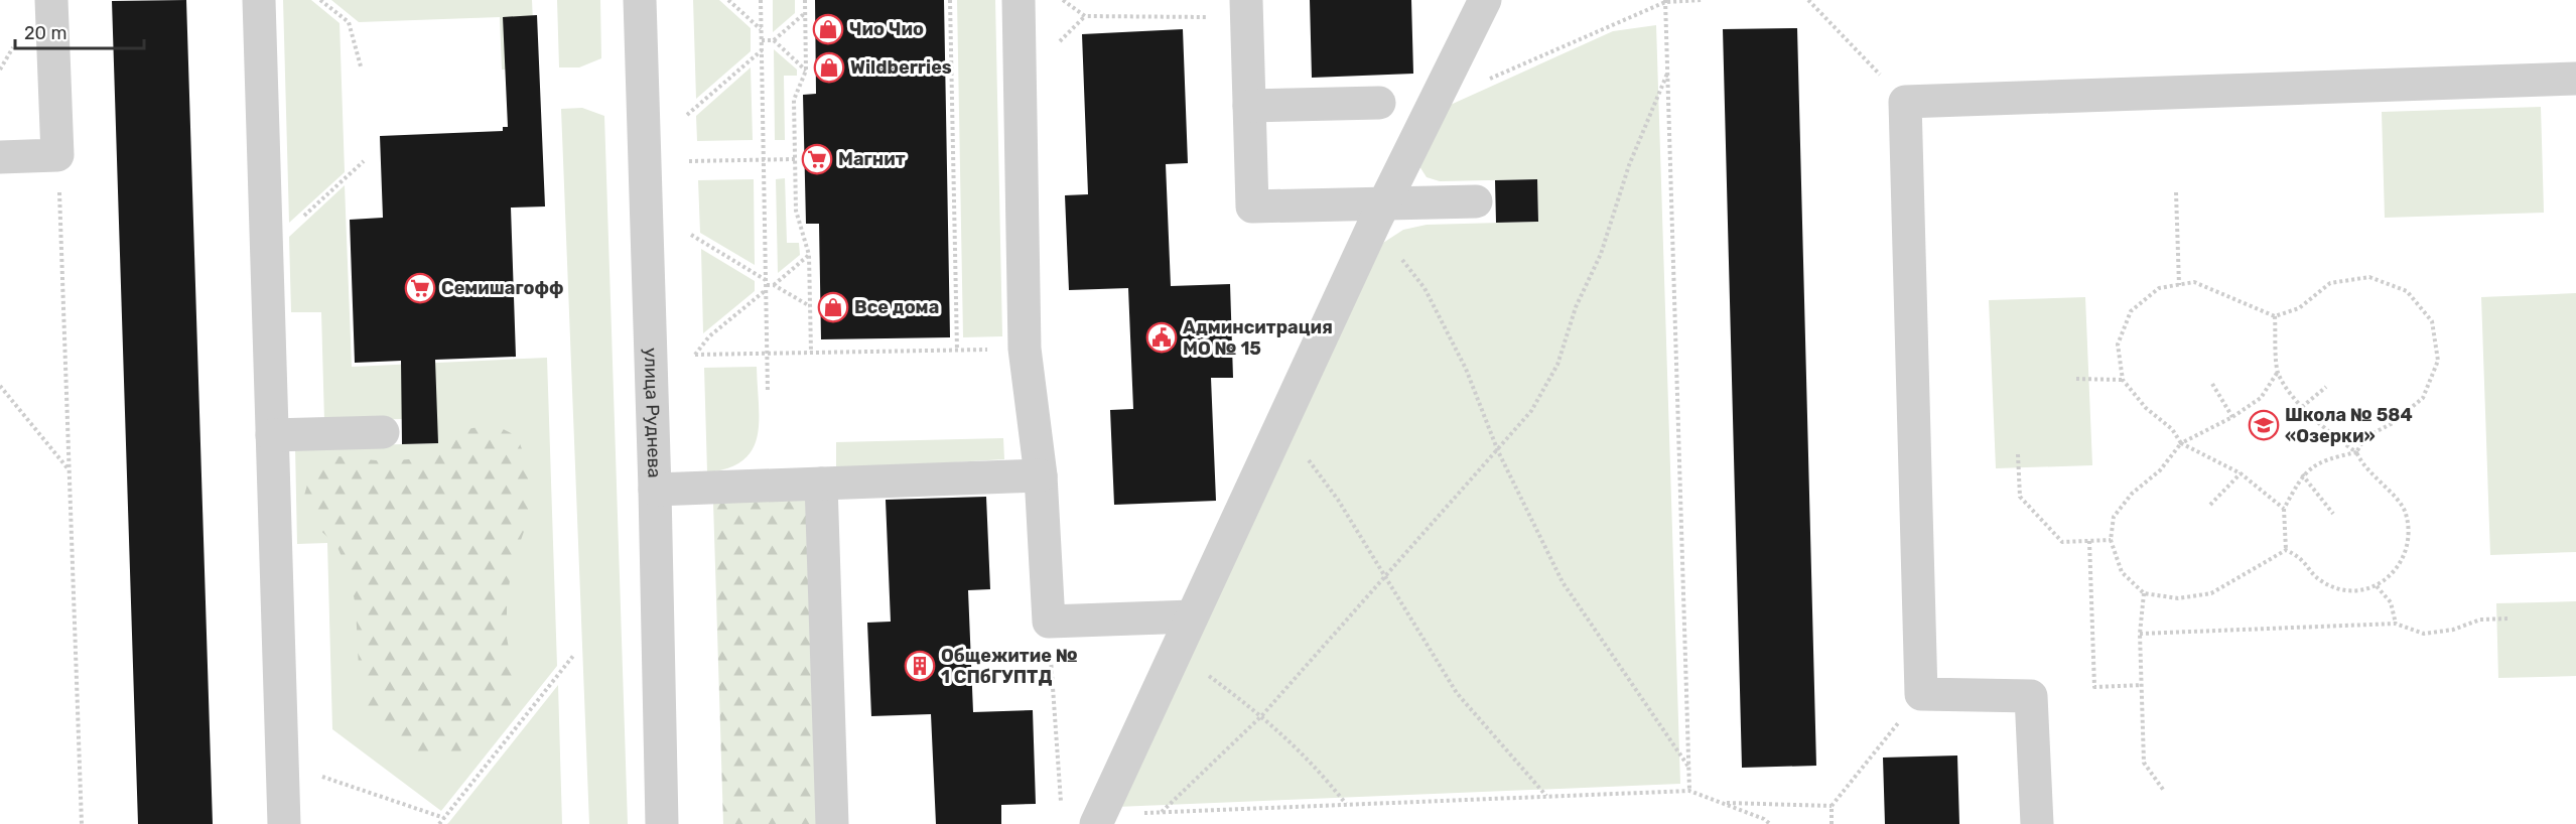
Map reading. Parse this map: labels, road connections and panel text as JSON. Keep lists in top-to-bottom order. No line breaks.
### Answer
{"streets":{"street":["улица Руднева"]},"places":{"shop":["Чио Чио","Wildberries","Все дома"],"supermarket":["Магнит","Семишагофф"],"public building":["Админситрация МО № 15"],"school or university":["Школа № 584 «Озерки»"],"building":["Общежитие № 1 СПбГУПТД"]},"scale_bar":"20 m"}
